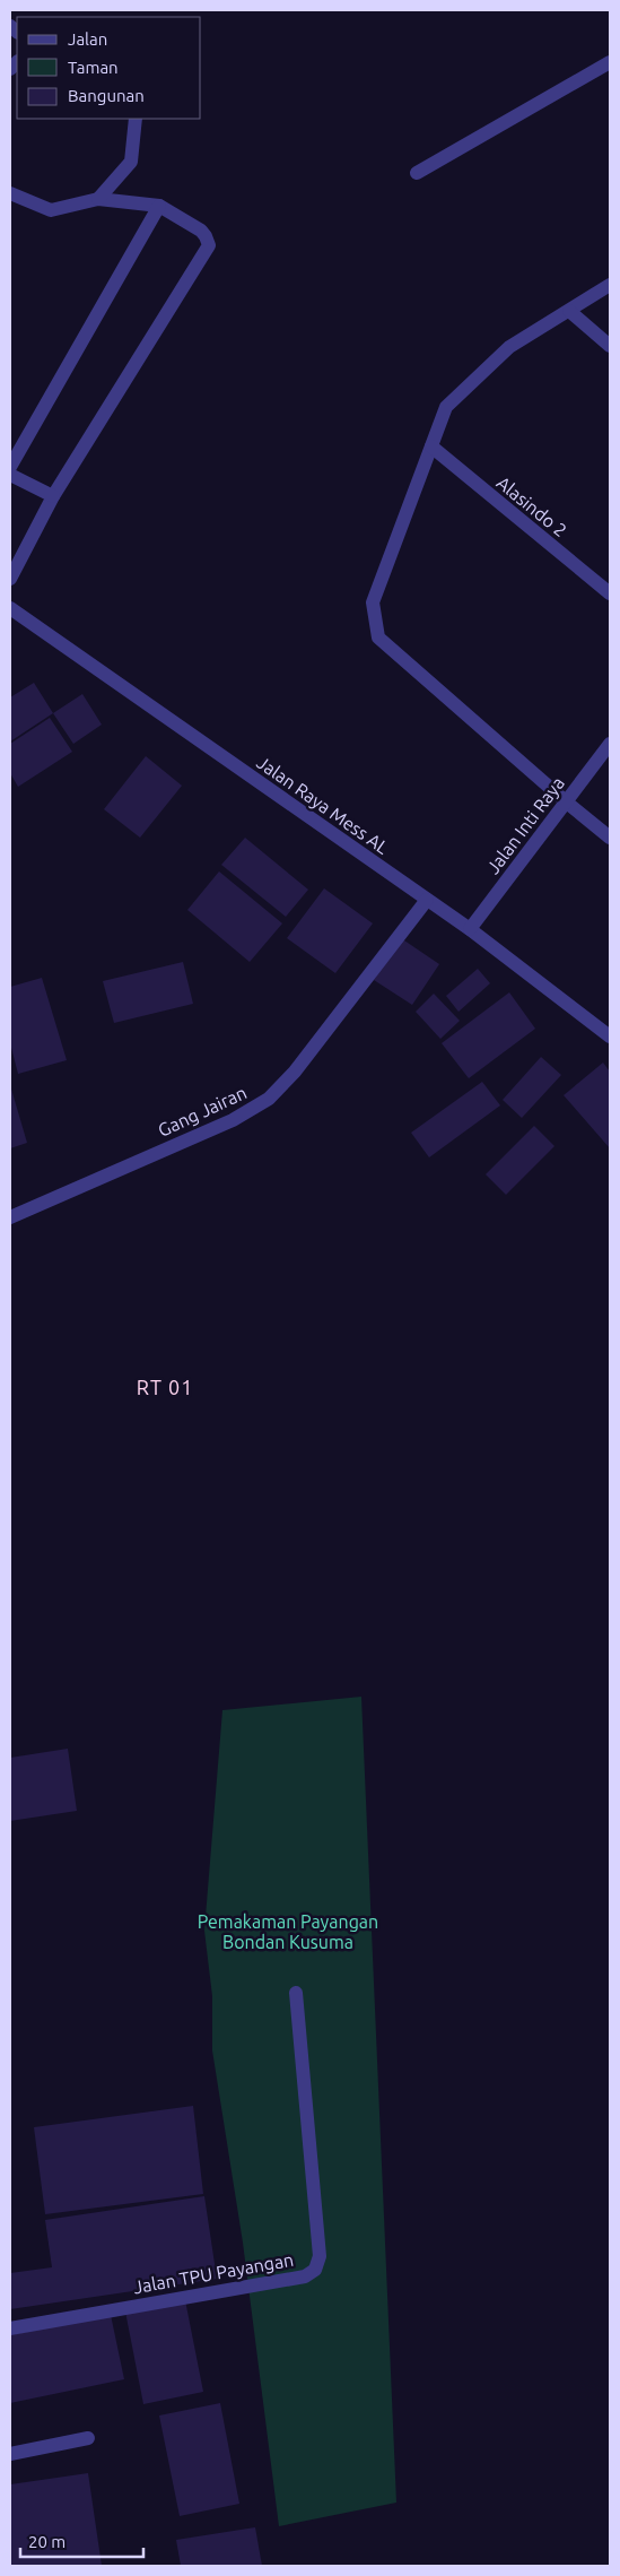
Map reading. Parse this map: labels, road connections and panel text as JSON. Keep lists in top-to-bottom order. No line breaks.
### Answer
{"streets":{"street":["Alasindo 2","Jalan Raya Mess AL","Jalan Inti Raya","Gang Jairan","Jalan TPU Payangan"]},"crossings":[["Jalan Raya Mess AL","Jalan Inti Raya"],["Jalan Raya Mess AL","Gang Jairan"]],"districts":["RT 01"],"parks":["Pemakaman Payangan Bondan Kusuma"],"legend":["Jalan","Taman","Bangunan"],"scale_bar":"20 m"}
